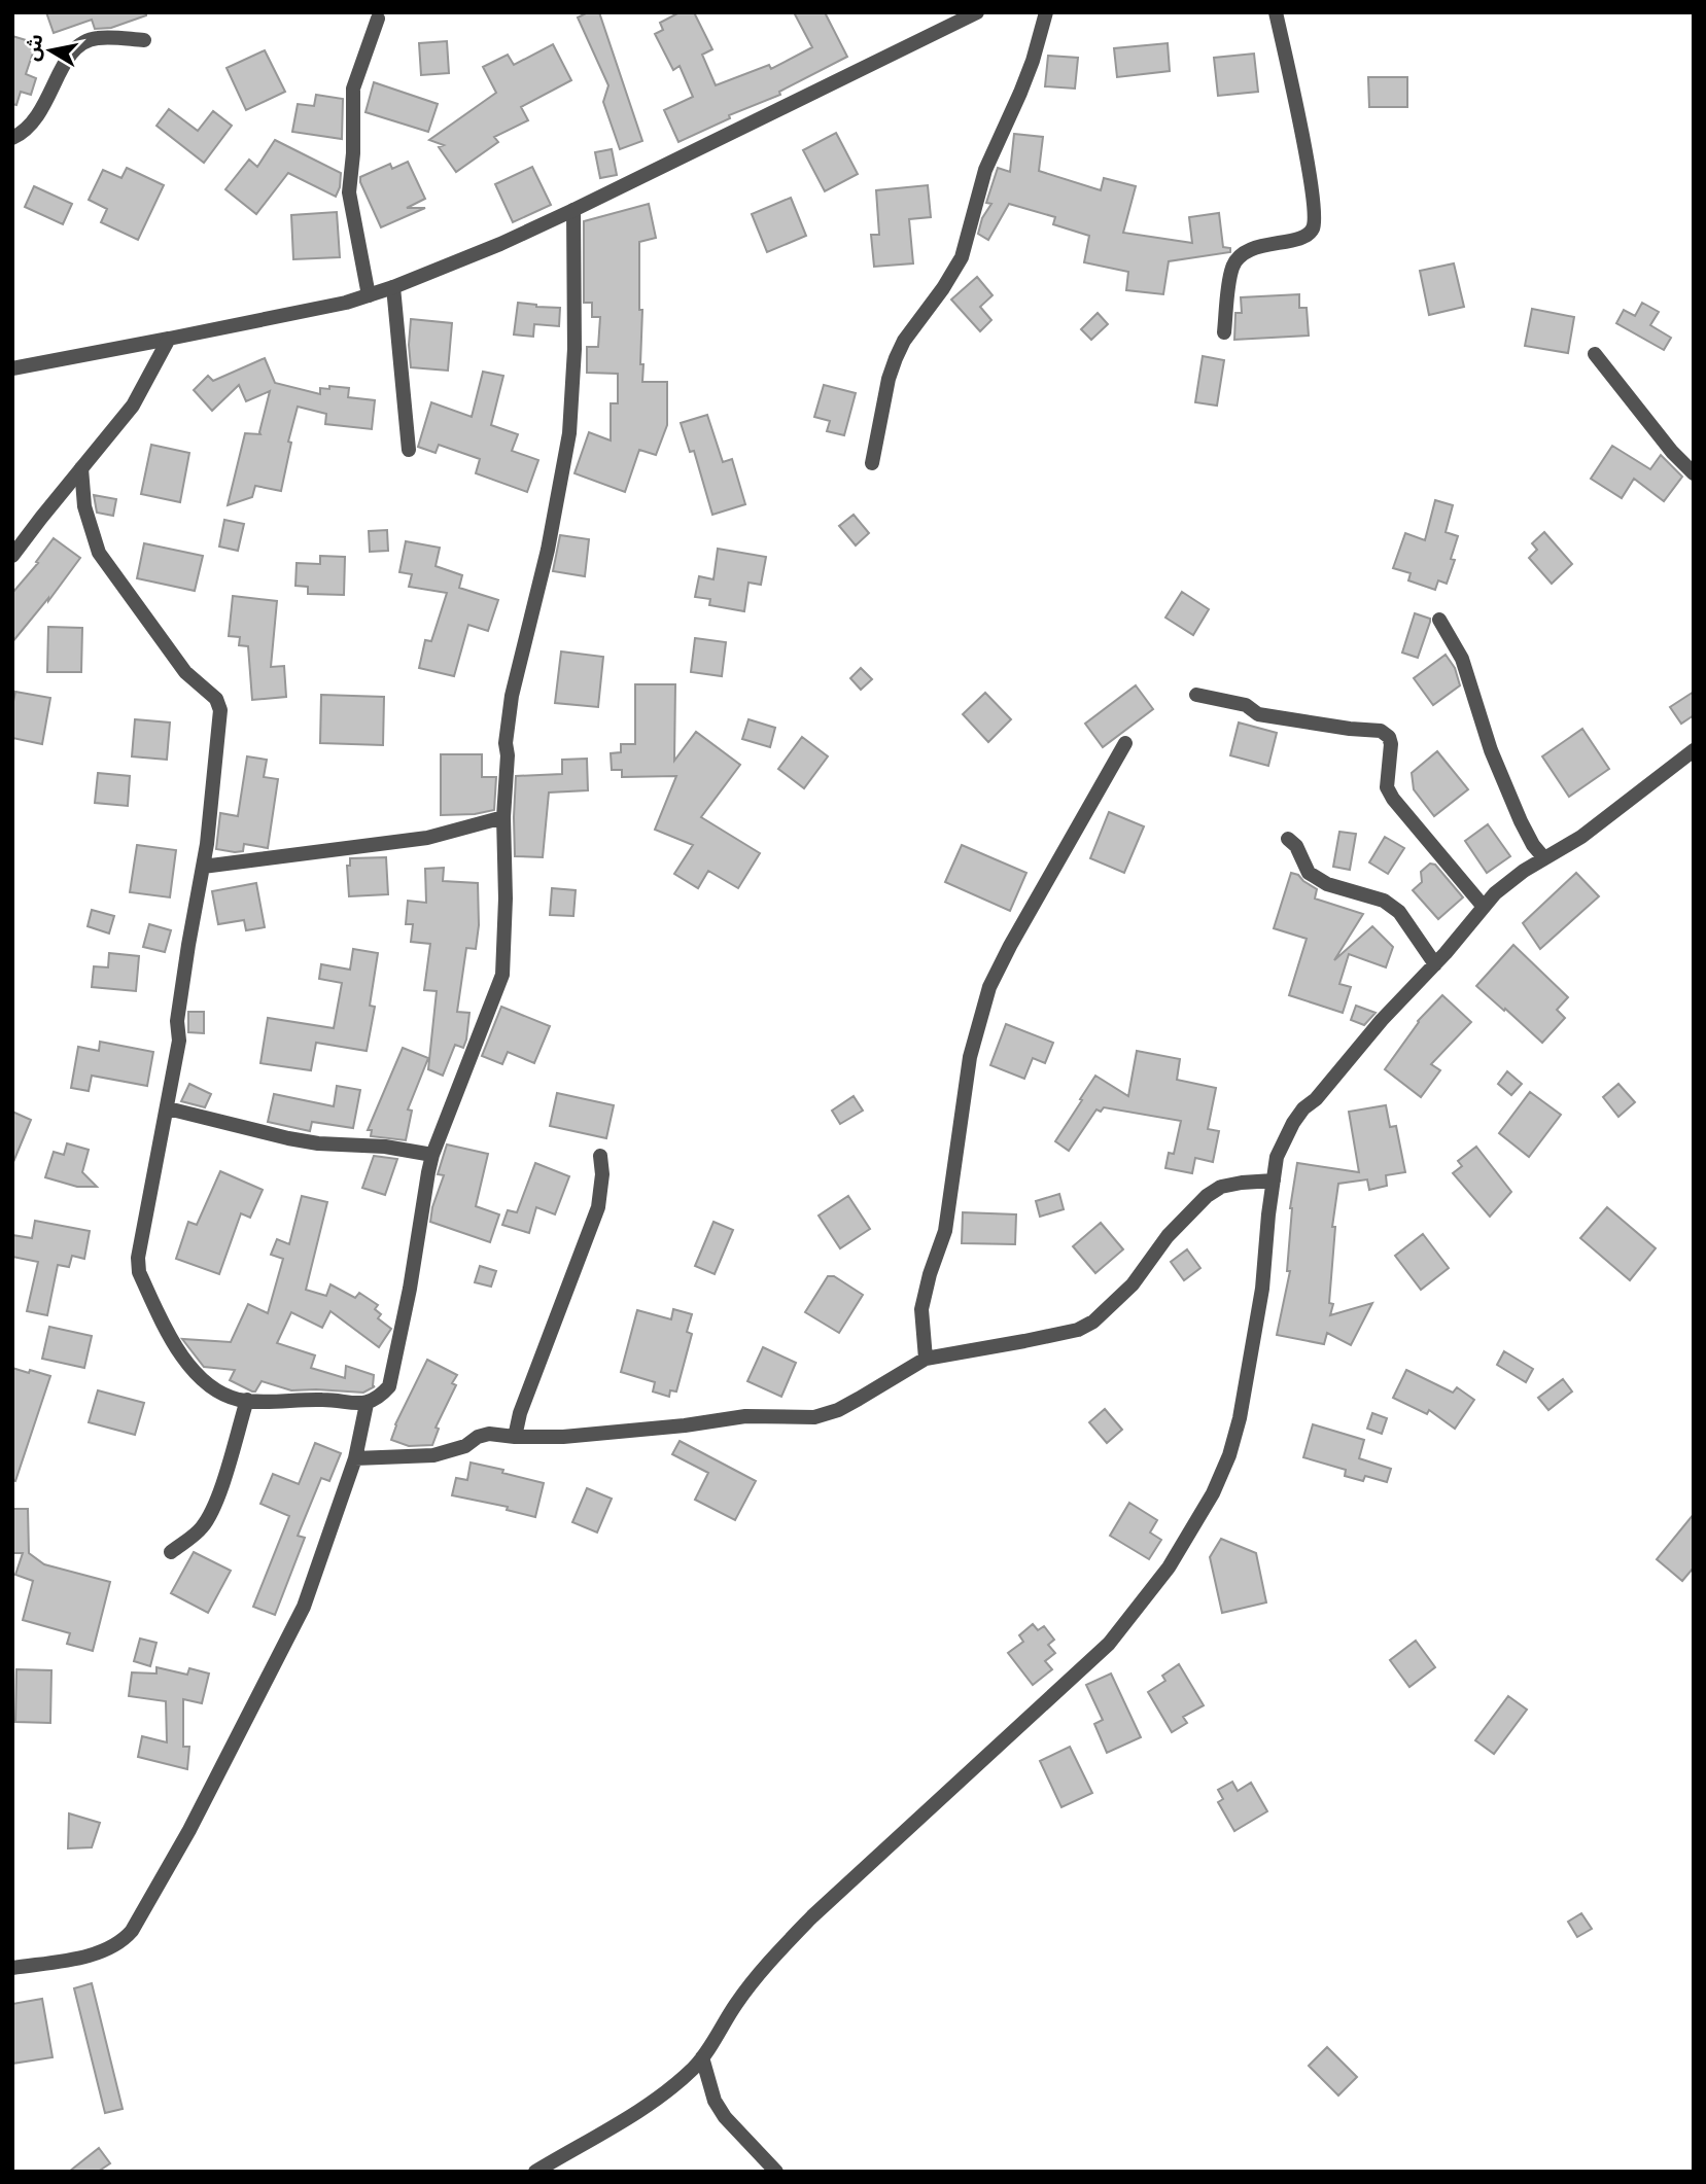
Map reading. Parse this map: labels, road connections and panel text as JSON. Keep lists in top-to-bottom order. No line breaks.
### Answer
{"north":"left"}
